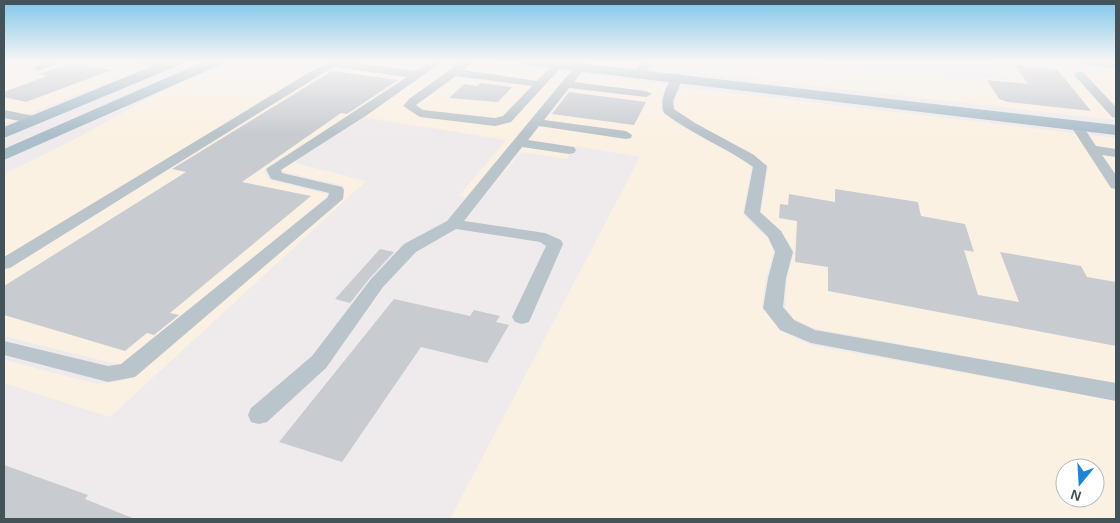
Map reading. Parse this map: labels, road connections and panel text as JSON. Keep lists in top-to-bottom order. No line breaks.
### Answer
{"north":"bottom"}
